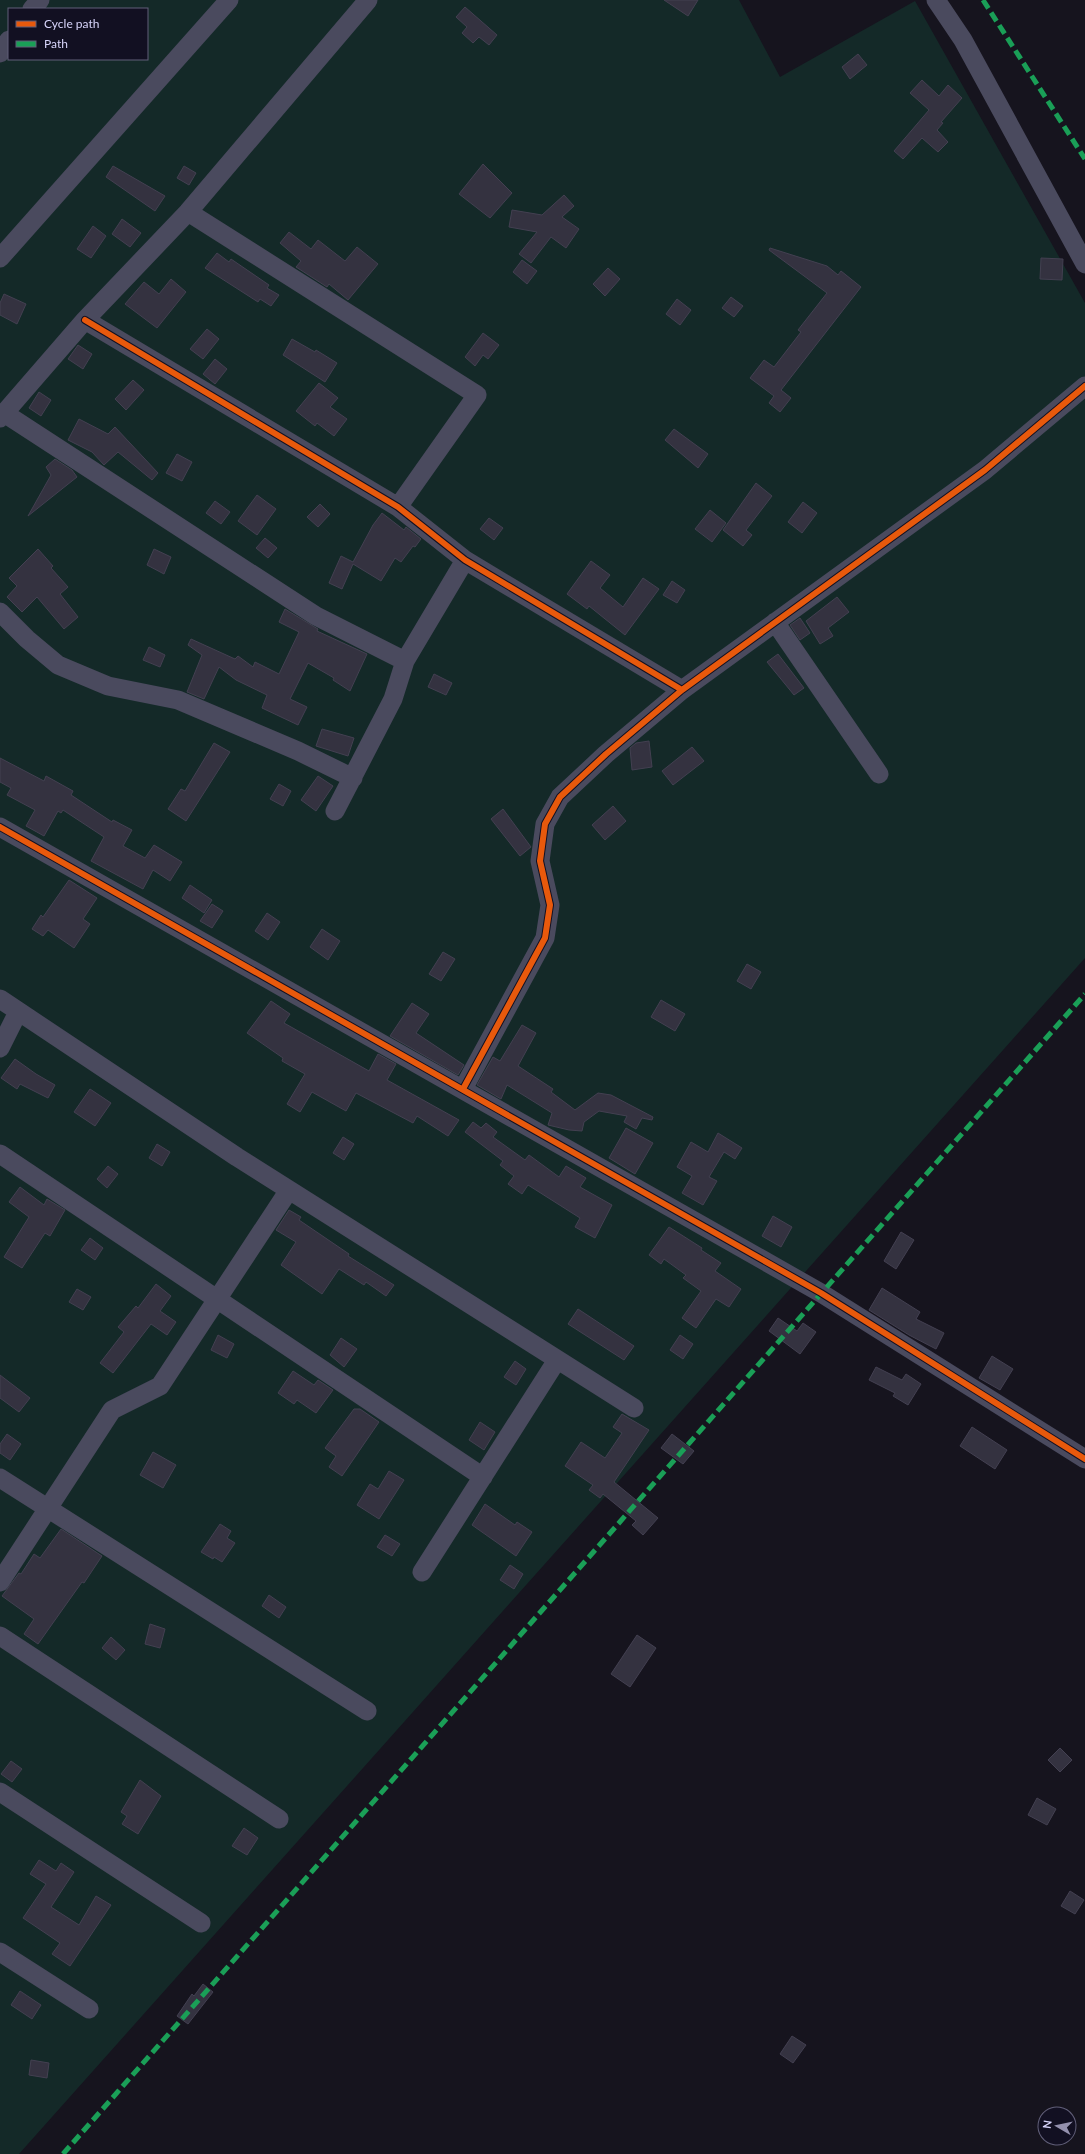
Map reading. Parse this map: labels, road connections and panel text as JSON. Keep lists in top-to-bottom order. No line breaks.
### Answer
{"legend":["Cycle path","Path"],"north":"left"}
